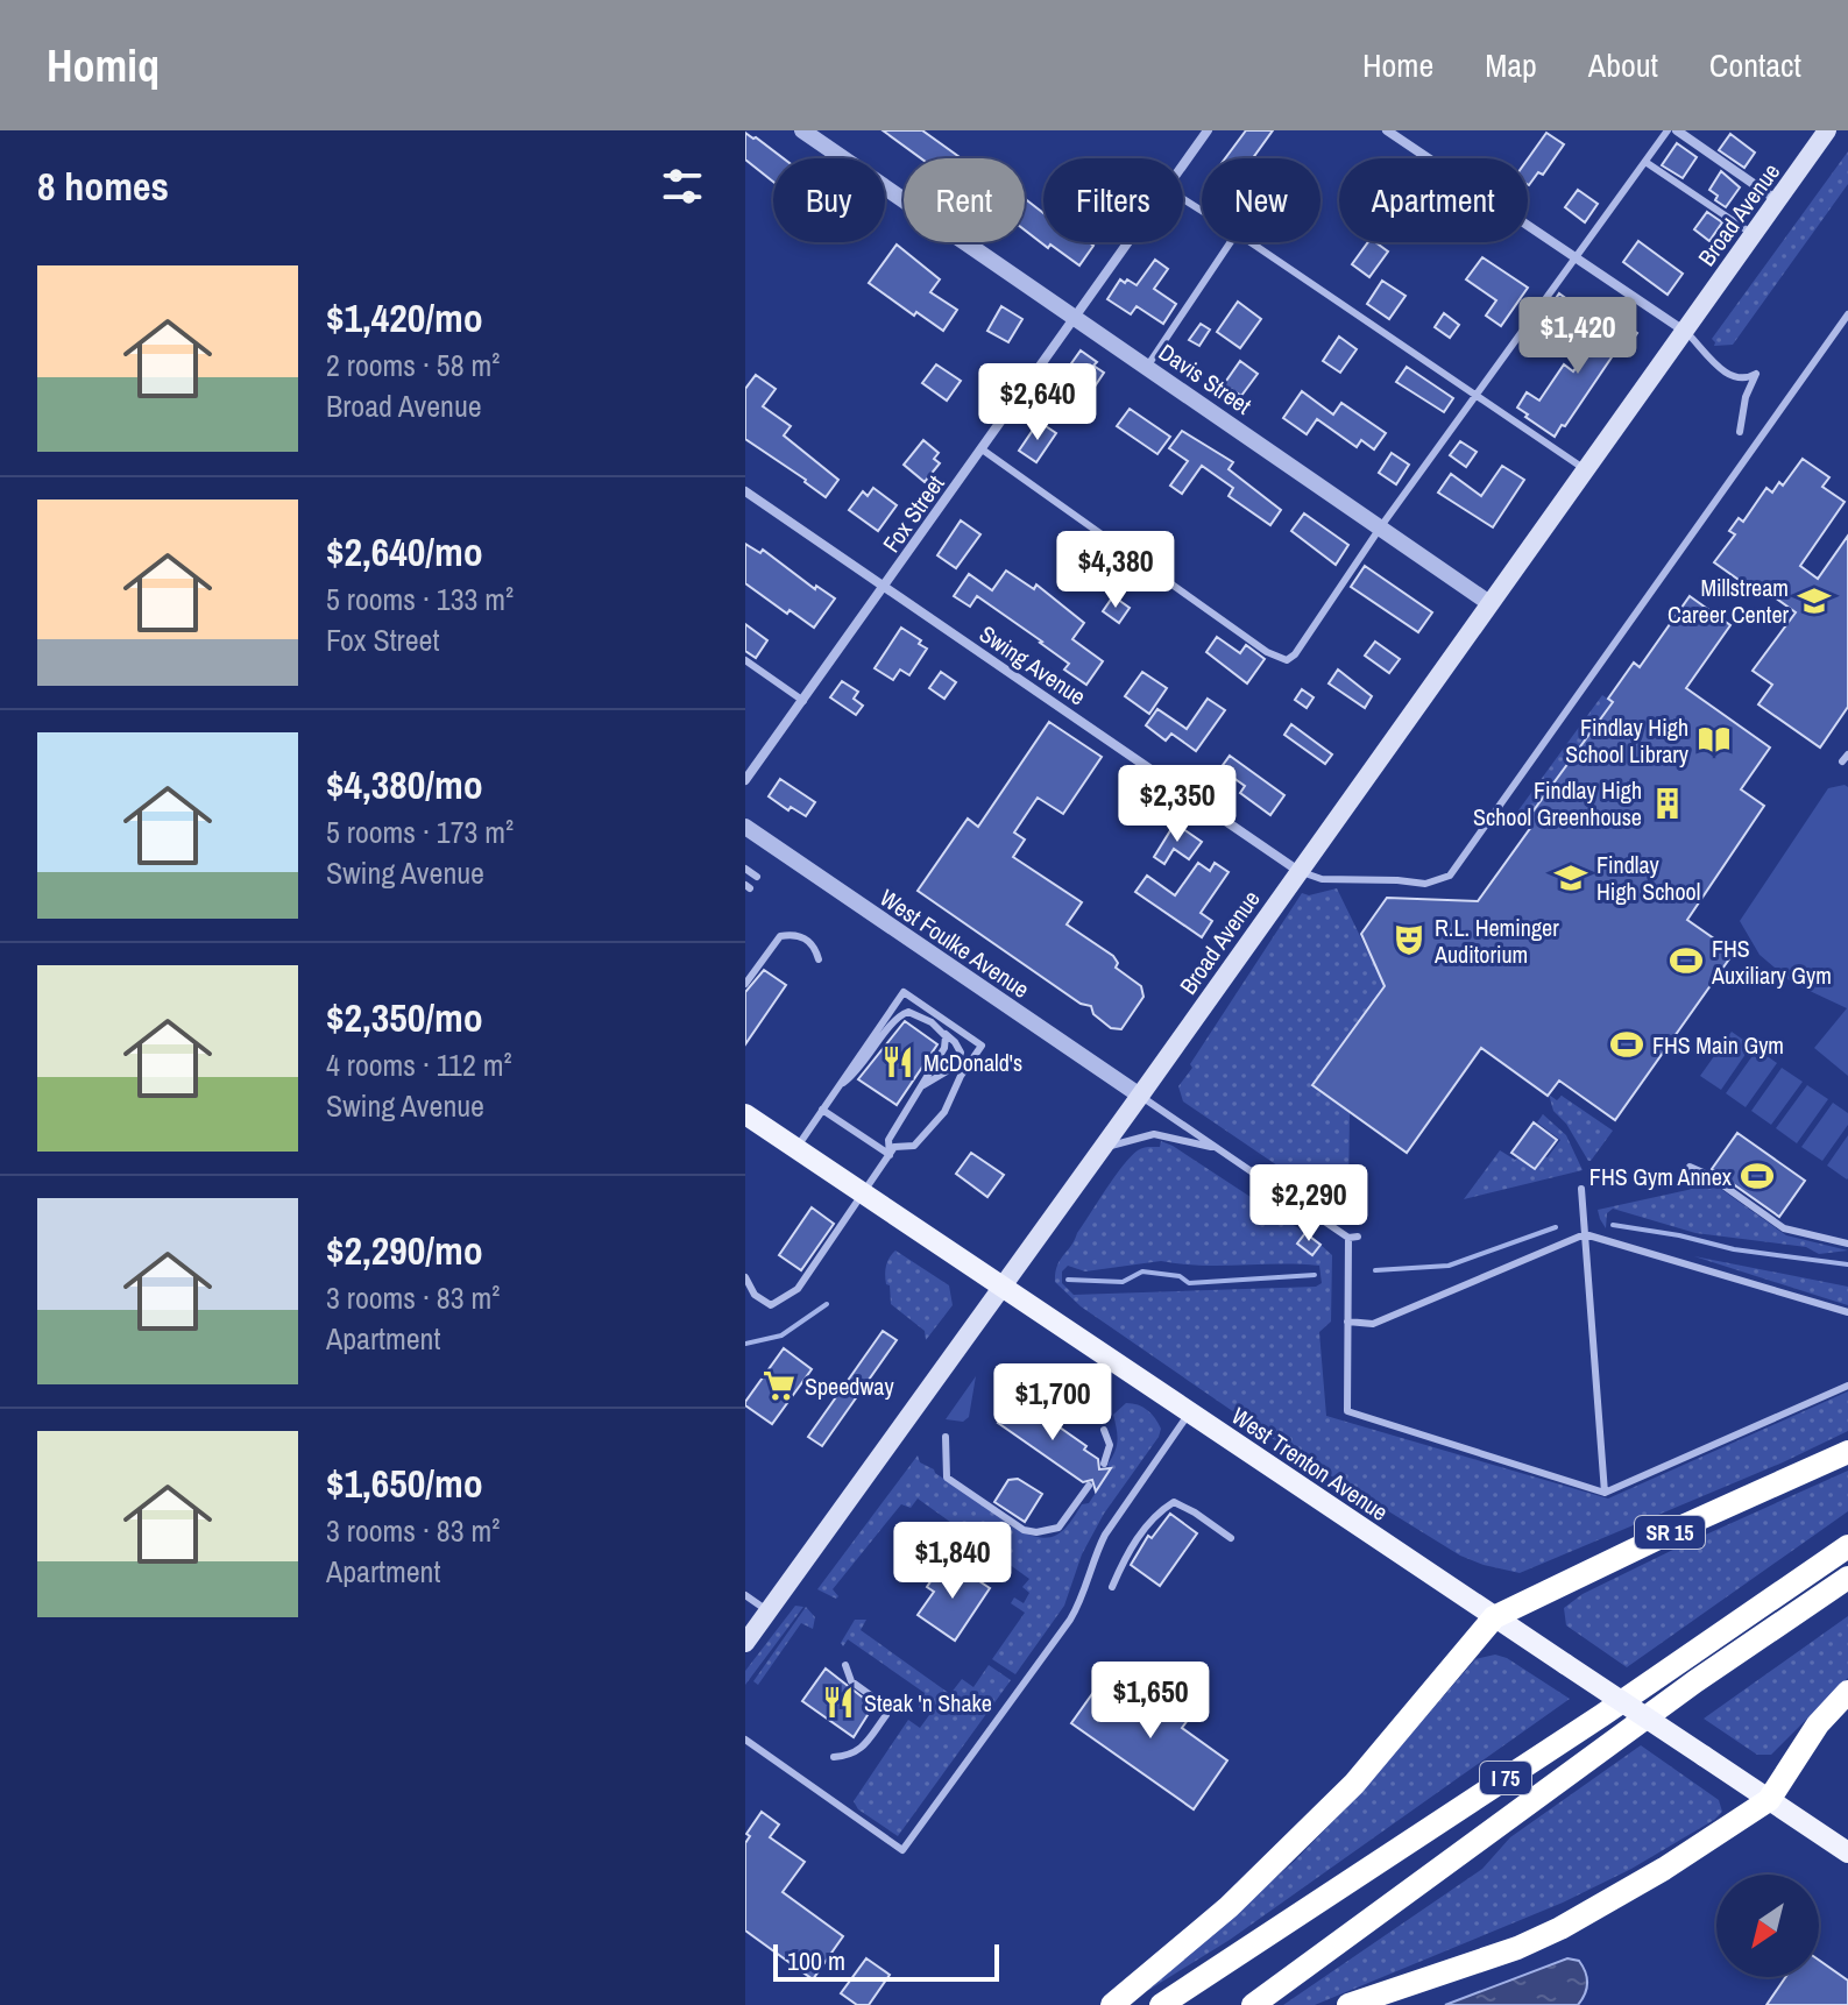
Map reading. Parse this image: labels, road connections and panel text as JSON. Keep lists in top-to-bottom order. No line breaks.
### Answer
{"streets":{"highway":["SR 15","I 75"],"main road":["Broad Avenue","West Trenton Avenue"],"street":["Davis Street","Fox Street","Swing Avenue","West Foulke Avenue"]},"crossings":[["Broad Avenue","Davis Street"],["Broad Avenue","Swing Avenue"],["Broad Avenue","West Foulke Avenue"],["Broad Avenue","West Trenton Avenue"],["Davis Street","Fox Street"],["Fox Street","Swing Avenue"],["West Trenton Avenue","SR 15"]],"places":{"school or university":["Millstream Career Center","Findlay High School"],"library":["Findlay High School Library"],"building":["Findlay High School Greenhouse"],"theatre":["R.L. Heminger Auditorium"],"sports":["FHS Auxiliary Gym","FHS Main Gym","FHS Gym Annex"],"restaurant":["McDonald's","Steak 'n Shake"],"supermarket":["Speedway"]},"scale_bar":"100 m","north":"bottom left","page":{"header":"Homiq","nav":["Home","Map","About","Contact"],"heading":"8 homes","chip":["Buy","Rent","Filters","New","Apartment"],"list":[{"name":"$1,420/mo","note":"2 rooms · 58 m² · Broad Avenue"},{"name":"$2,640/mo","note":"5 rooms · 133 m² · Fox Street"},{"name":"$4,380/mo","note":"5 rooms · 173 m² · Swing Avenue"},{"name":"$2,350/mo","note":"4 rooms · 112 m² · Swing Avenue"},{"name":"$2,290/mo","note":"3 rooms · 83 m² · Apartment"},{"name":"$1,650/mo","note":"3 rooms · 83 m² · Apartment"}],"price":["$1,420","$2,640","$4,380","$2,350","$2,290","$1,700","$1,840","$1,650"],"scale":"100 m"}}
